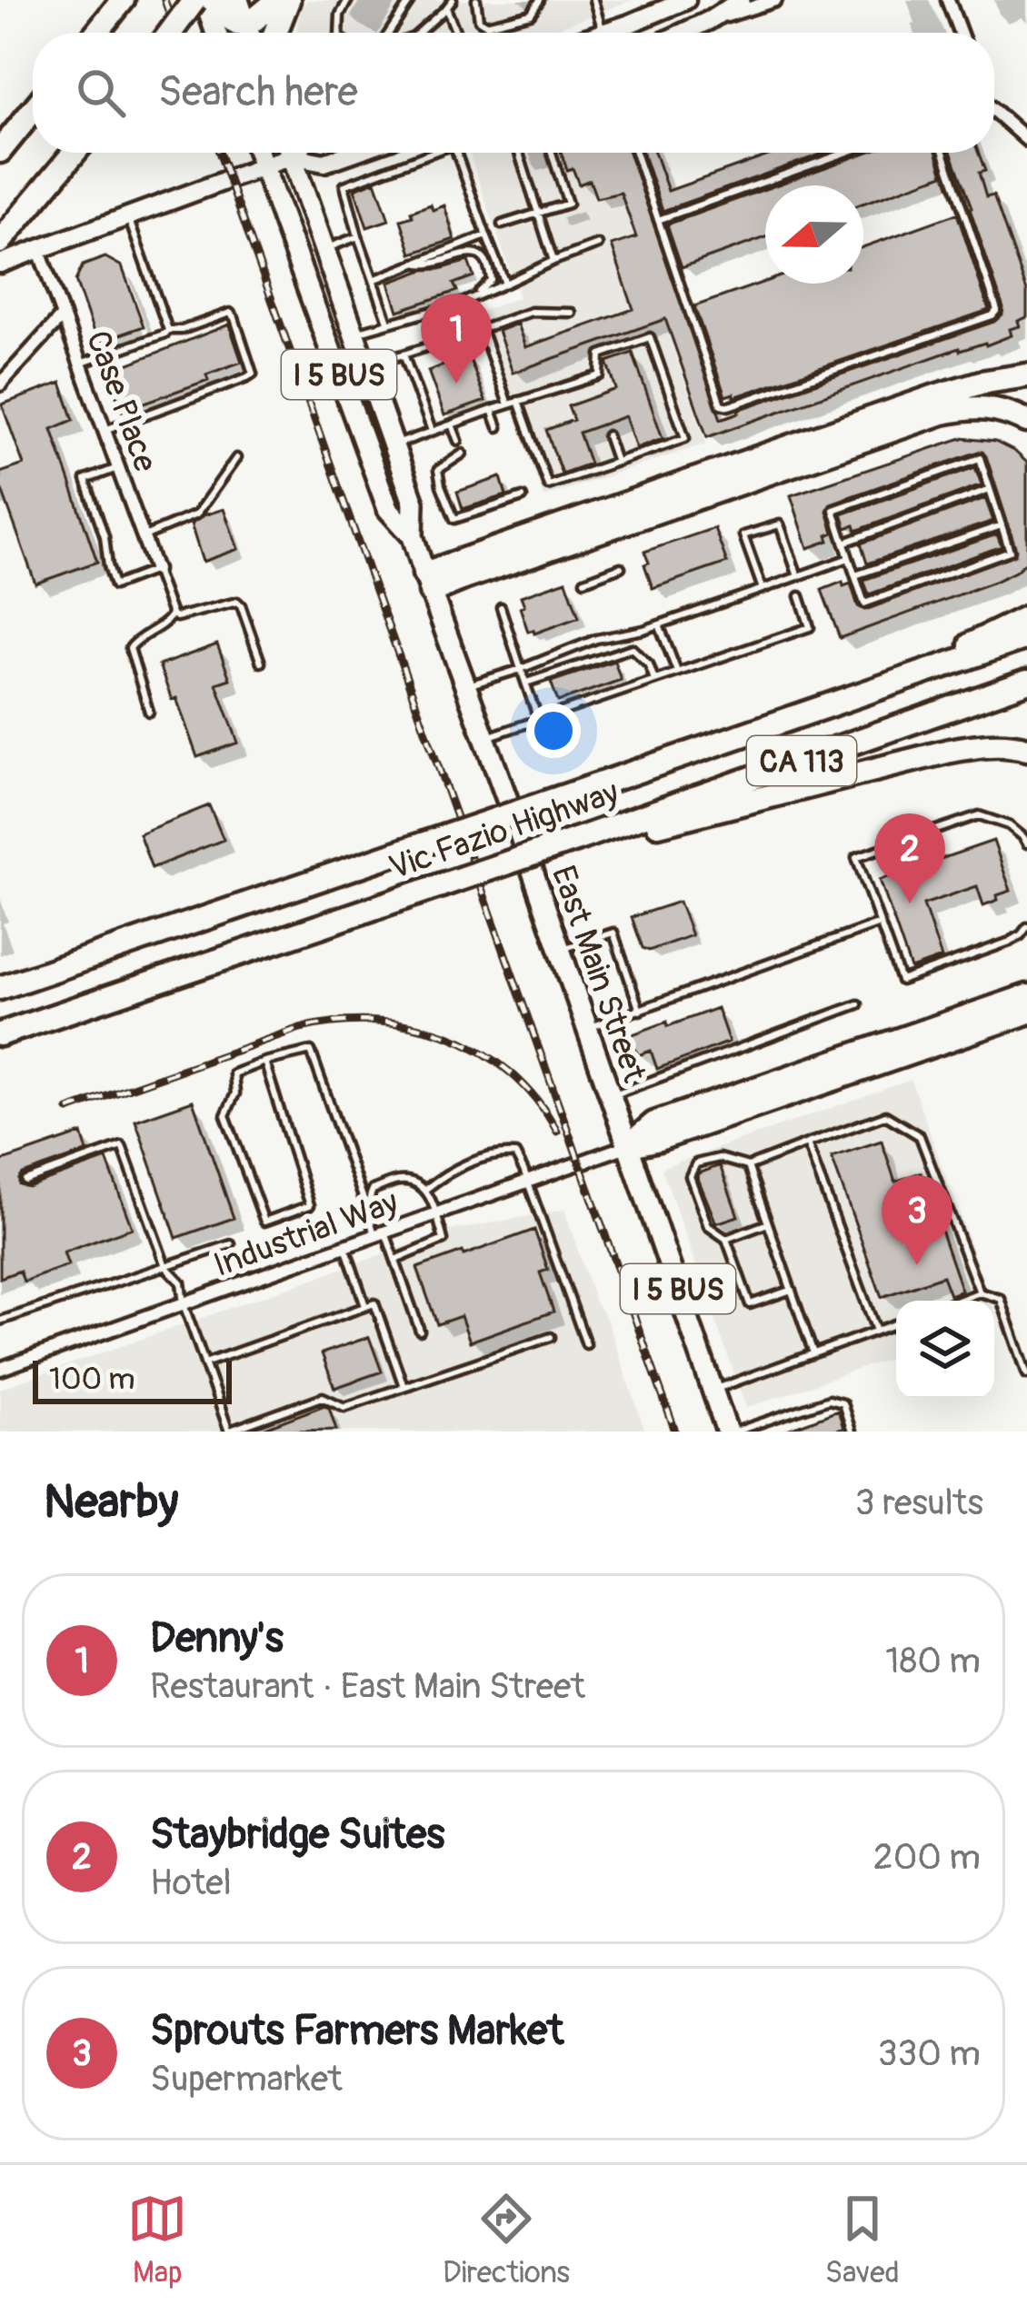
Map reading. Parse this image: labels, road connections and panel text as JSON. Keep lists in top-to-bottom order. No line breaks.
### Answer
{"streets":{"highway":["CA 113","Vic Fazio Highway"],"main road":["I 5 BUS","East Main Street"],"street":["Case Place","Industrial Way"]},"crossings":[["East Main Street","Industrial Way"]],"scale_bar":"100 m","north":"left","page":{"search":"Search here","pins":["1","2","3"],"scale":"100 m","heading":["Nearby","3 results"],"list":[{"mark":"1","name":"Denny's","note":"Restaurant · East Main Street","value":"180 m"},{"mark":"2","name":"Staybridge Suites","note":"Hotel","value":"200 m"},{"mark":"3","name":"Sprouts Farmers Market","note":"Supermarket","value":"330 m"}],"nav":["Map","Directions","Saved"]}}
